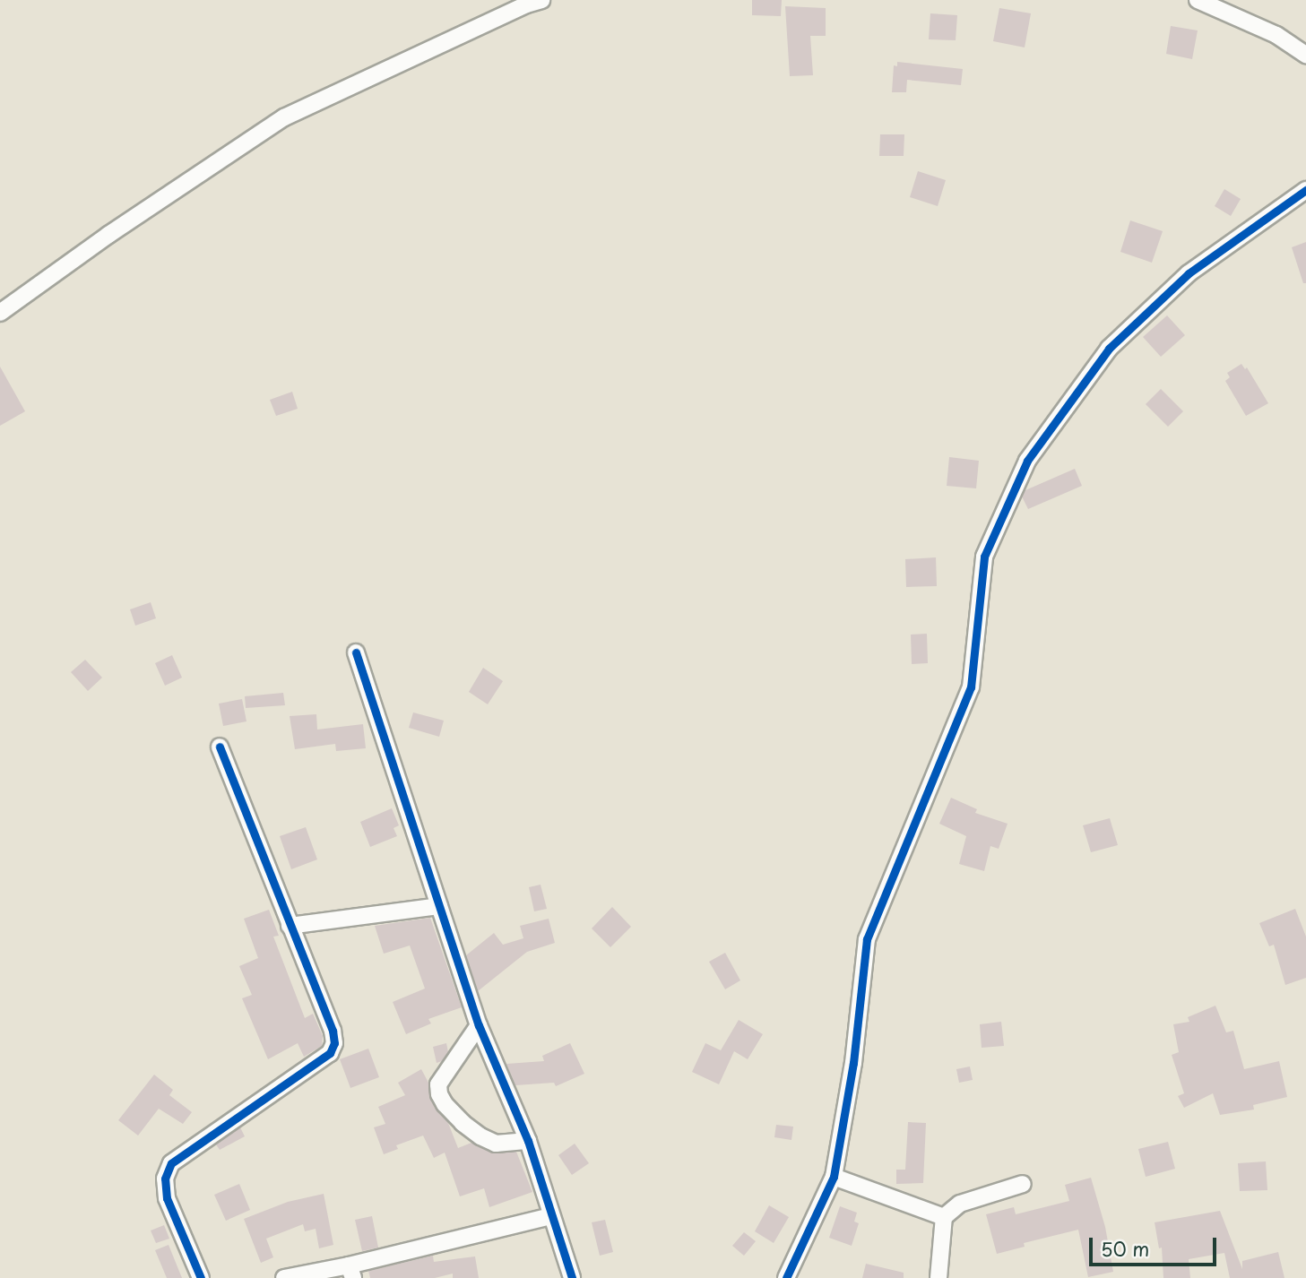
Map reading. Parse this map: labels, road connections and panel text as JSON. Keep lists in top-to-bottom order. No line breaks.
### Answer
{"scale_bar":"50 m"}
